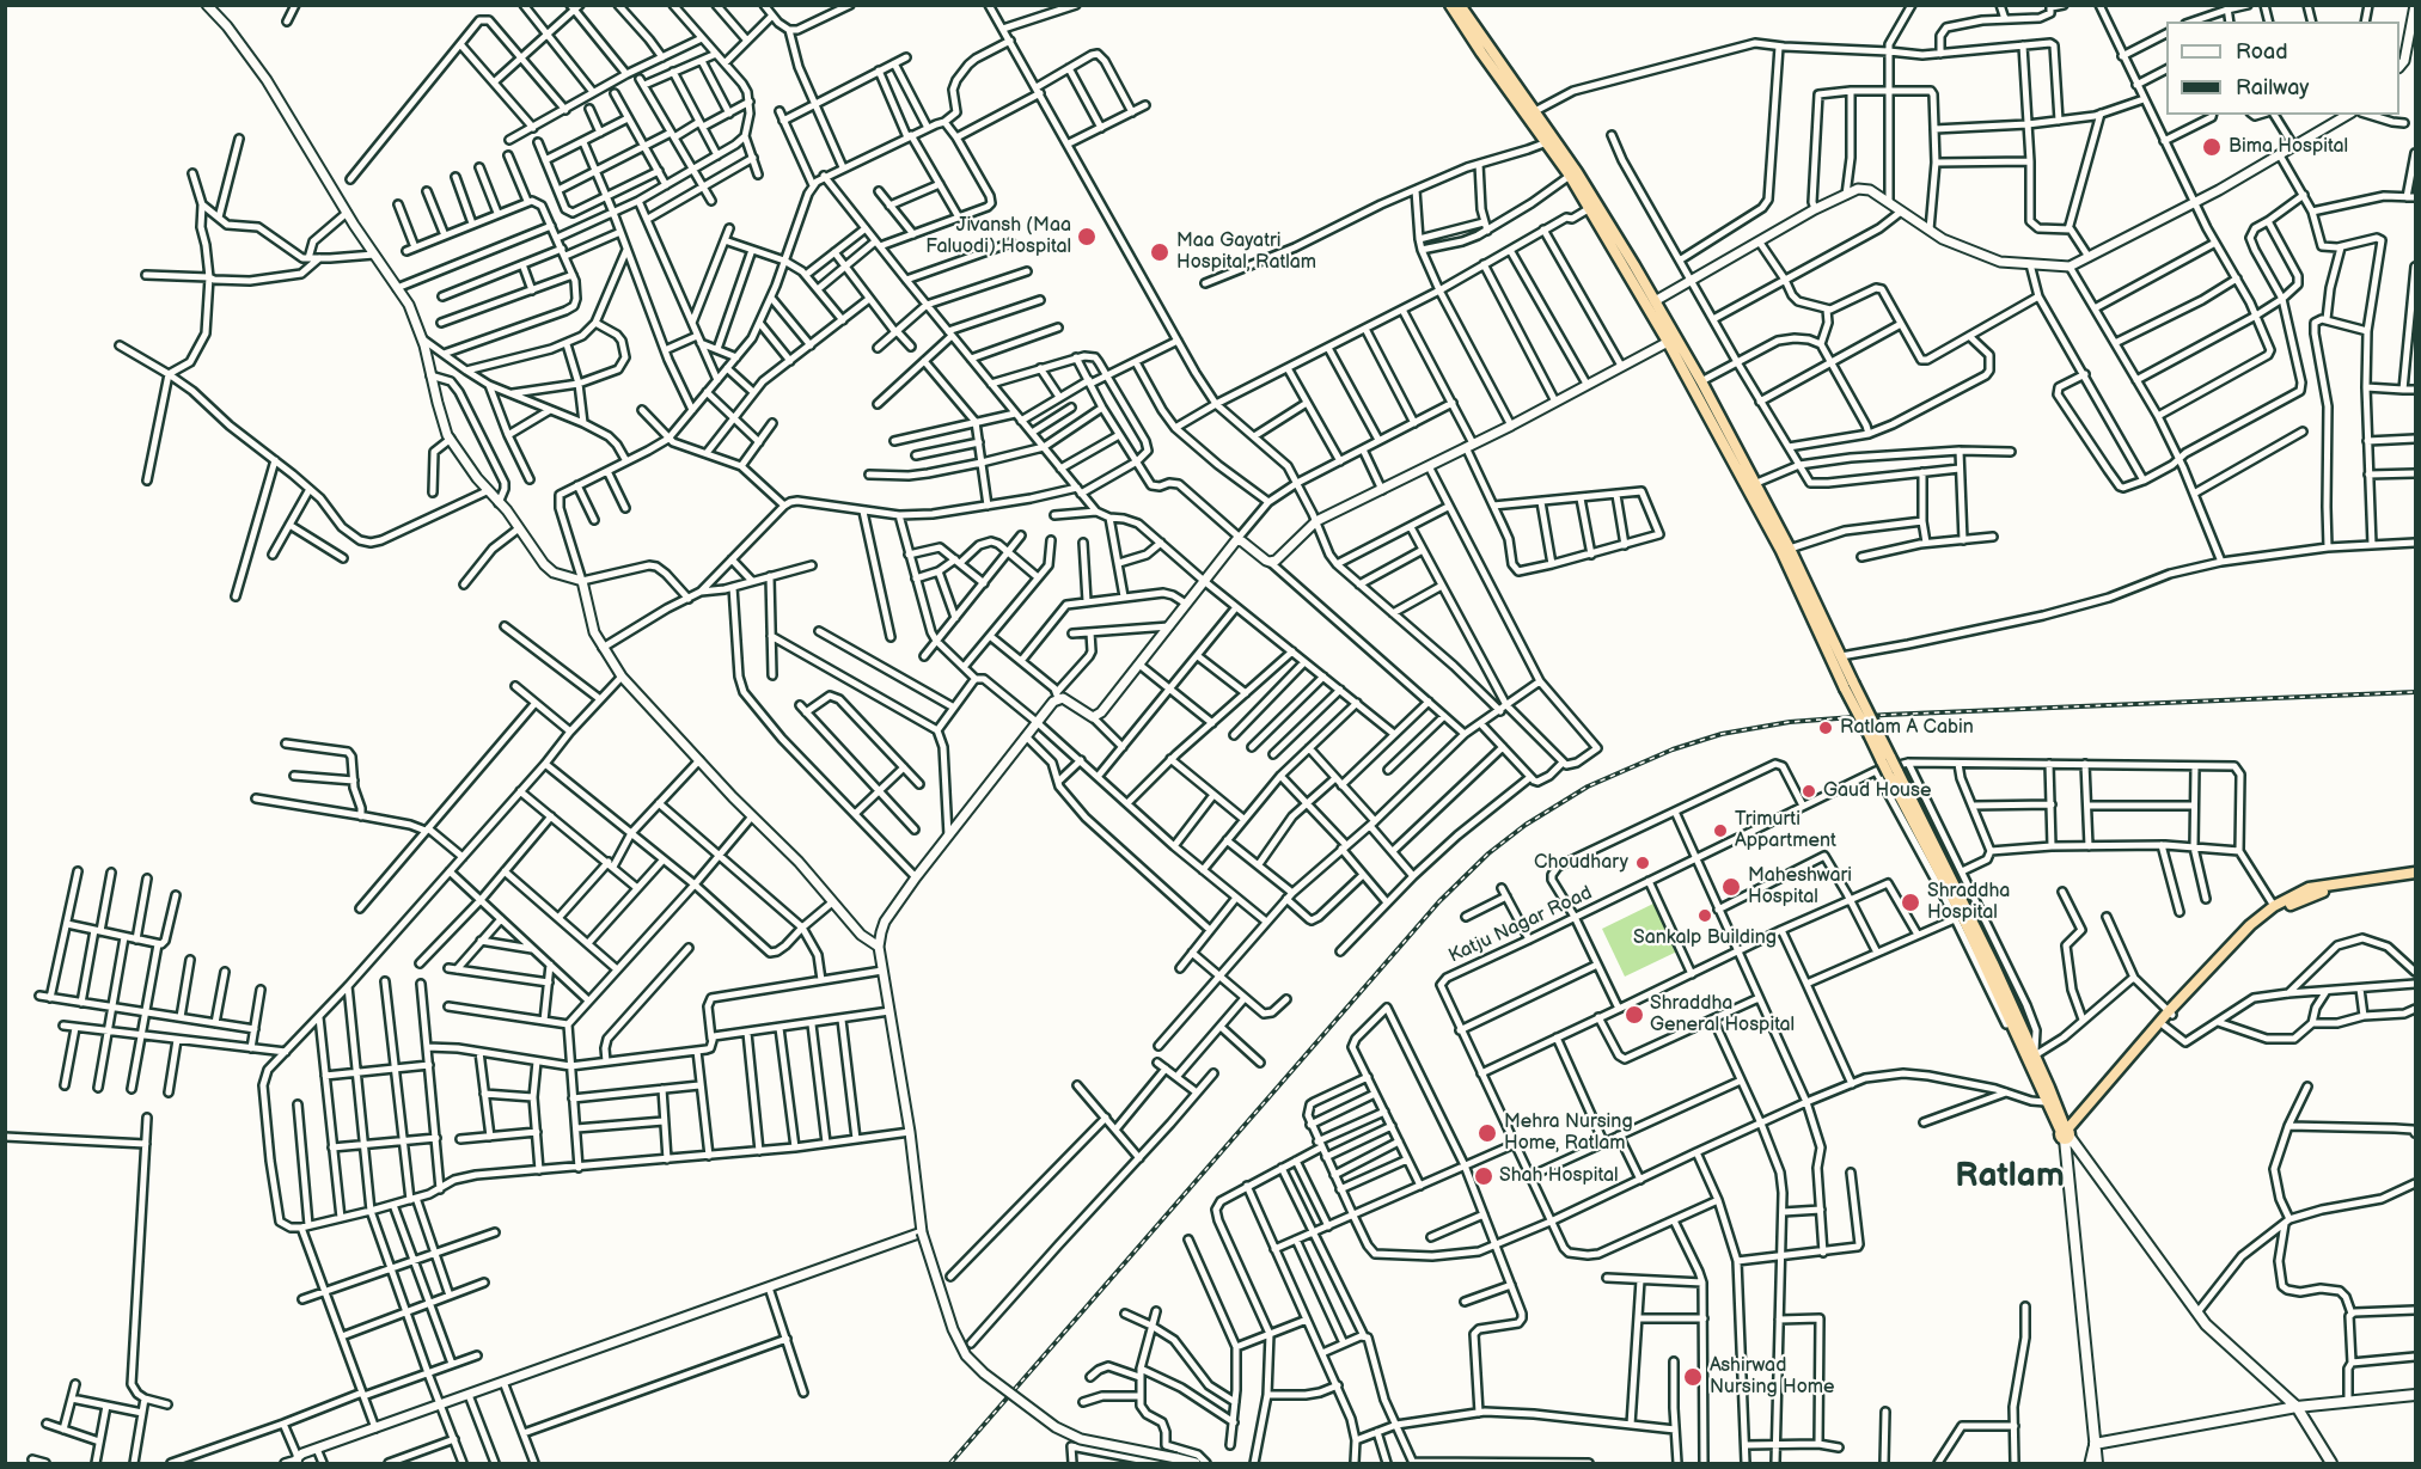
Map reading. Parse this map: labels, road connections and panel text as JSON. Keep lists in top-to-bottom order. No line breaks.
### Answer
{"streets":{"street":["Katju Nagar Road"]},"districts":["Ratlam"],"places":["Bima Hospital","Jivansh (Maa Faluodi) Hospital","Maa Gayatri Hospital, Ratlam","Ratlam A Cabin","Gaud House","Trimurti Appartment","Choudhary","Maheshwari Hospital","Shraddha Hospital","Sankalp Building","Shraddha General Hospital","Mehra Nursing Home, Ratlam","Shah Hospital","Ashirwad Nursing Home"],"legend":["Road","Railway"]}
